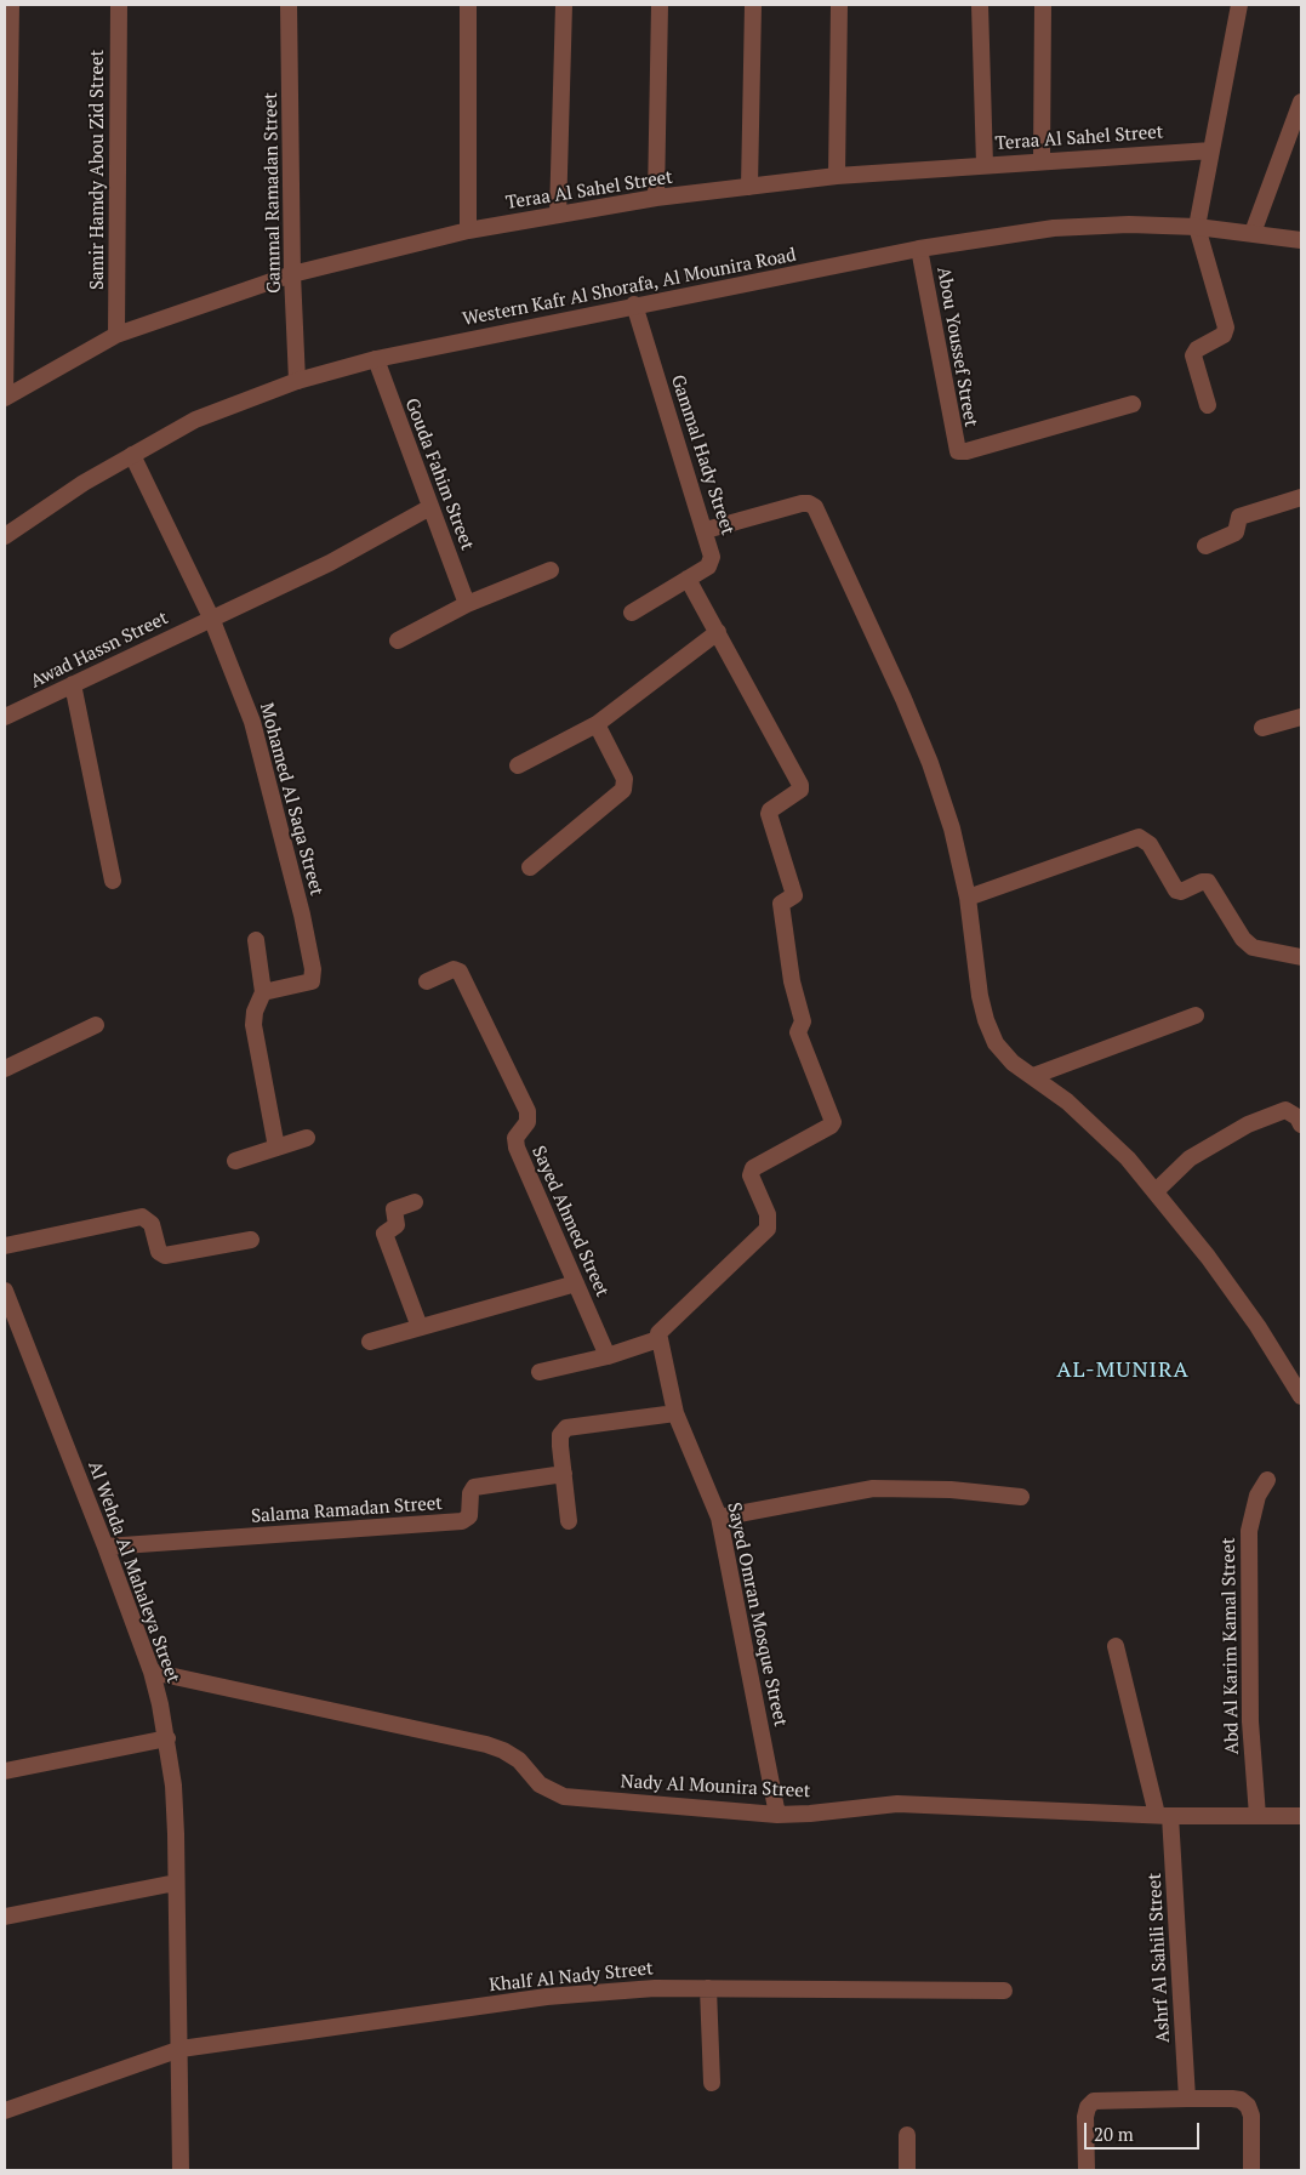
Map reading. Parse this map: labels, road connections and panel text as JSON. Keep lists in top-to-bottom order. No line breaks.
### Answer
{"streets":{"street":["Teraa Al Sahel Street","Samir Hamdy Abou Zid Street","Gammal Ramadan Street","Western Kafr Al Shorafa, Al Mounira Road","Abou Youssef Street","Gammal Hady Street","Gouda Fahim Street","Awad Hassn Street","Mohamed Al Saqa Street","Sayed Ahmed Street","Salama Ramadan Street","Al Wehda Al Mahaleya Street","Sayed Omran Mosque Street","Abd Al Karim Kamal Street","Nady Al Mounira Street","Ashrf Al Sahili Street","Khalf Al Nady Street"]},"crossings":[["Teraa Al Sahel Street","Samir Hamdy Abou Zid Street"],["Teraa Al Sahel Street","Gammal Ramadan Street"],["Gammal Ramadan Street","Western Kafr Al Shorafa, Al Mounira Road"],["Western Kafr Al Shorafa, Al Mounira Road","Abou Youssef Street"],["Western Kafr Al Shorafa, Al Mounira Road","Gammal Hady Street"],["Western Kafr Al Shorafa, Al Mounira Road","Gouda Fahim Street"],["Western Kafr Al Shorafa, Al Mounira Road","Mohamed Al Saqa Street"],["Gouda Fahim Street","Awad Hassn Street"],["Awad Hassn Street","Mohamed Al Saqa Street"],["Salama Ramadan Street","Al Wehda Al Mahaleya Street"],["Al Wehda Al Mahaleya Street","Nady Al Mounira Street"],["Al Wehda Al Mahaleya Street","Khalf Al Nady Street"],["Sayed Omran Mosque Street","Nady Al Mounira Street"],["Abd Al Karim Kamal Street","Nady Al Mounira Street"],["Nady Al Mounira Street","Ashrf Al Sahili Street"]],"districts":["AL-MUNIRA"],"scale_bar":"20 m"}
